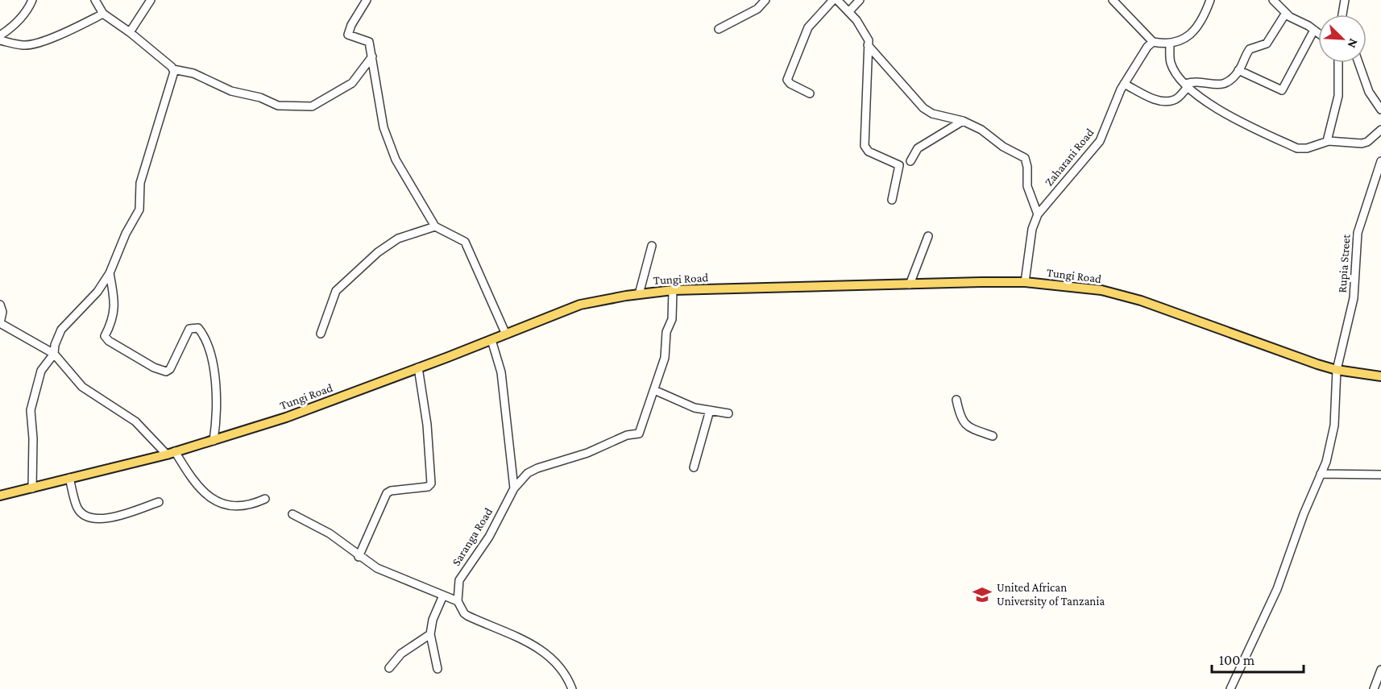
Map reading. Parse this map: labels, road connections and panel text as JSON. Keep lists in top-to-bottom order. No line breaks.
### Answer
{"streets":{"main road":["Tungi Road"],"street":["Zaharani Road","Rupia Street","Saranga Road"]},"crossings":[["Zaharani Road","Tungi Road"],["Rupia Street","Tungi Road"]],"places":{"school or university":["United African University of Tanzania"]},"scale_bar":"100 m","north":"bottom right"}
